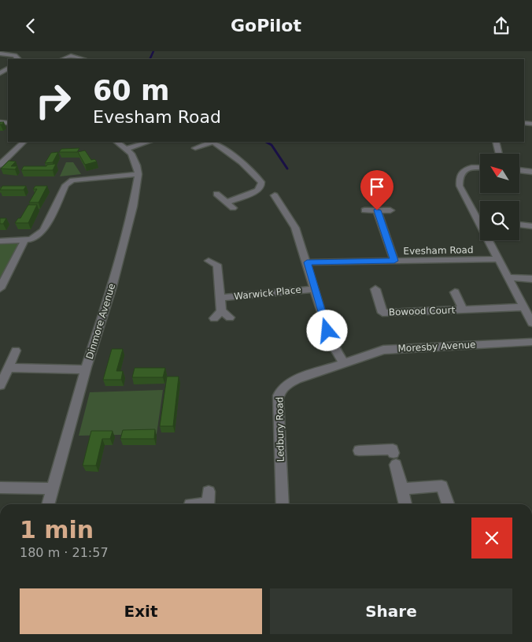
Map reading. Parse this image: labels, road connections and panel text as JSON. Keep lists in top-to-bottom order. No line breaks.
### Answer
{"streets":{"street":["Evesham Road","Warwick Place","Bowood Court","Dinmore Avenue","Moresby Avenue","Ledbury Road"]},"crossings":[["Moresby Avenue","Ledbury Road"]],"north":"top left","page":{"header":"GoPilot","turn":["60 m","Evesham Road"],"heading":["1 min","180 m · 21:57"],"buttons":["Exit","Share"]}}
